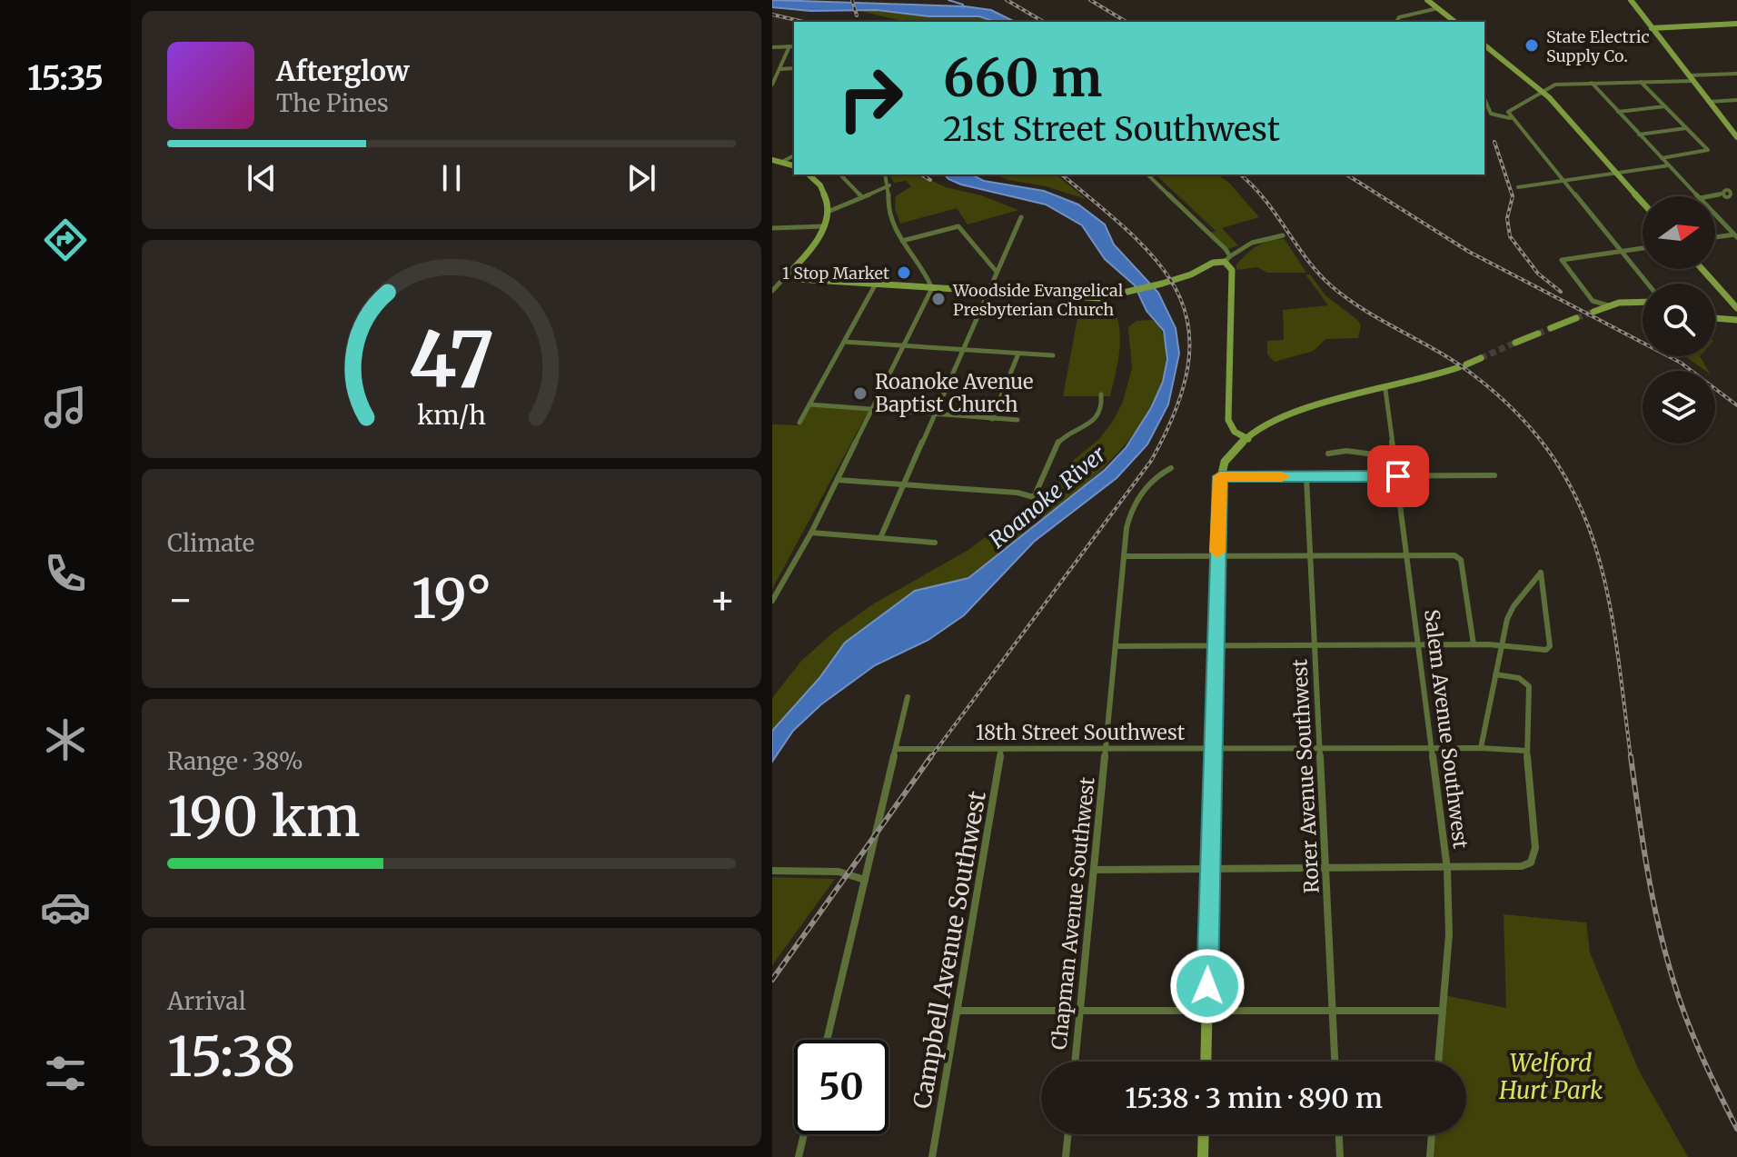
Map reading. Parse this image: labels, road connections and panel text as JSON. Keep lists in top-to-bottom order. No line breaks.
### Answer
{"streets":{"street":["Salem Avenue Southwest","18th Street Southwest","Rorer Avenue Southwest","Chapman Avenue Southwest","Campbell Avenue Southwest"]},"crossings":[["Salem Avenue Southwest","18th Street Southwest"],["18th Street Southwest","Rorer Avenue Southwest"],["18th Street Southwest","Chapman Avenue Southwest"],["18th Street Southwest","Campbell Avenue Southwest"]],"water":["Roanoke River"],"parks":["Welford Hurt Park"],"places":["State Electric Supply Co.","1 Stop Market","Woodside Evangelical Presbyterian Church","Roanoke Avenue Baptist Church"],"north":"right","page":{"tabs":"15:35","turn":["660 m","21st Street Southwest"],"song":["Afterglow","The Pines"],"tile":["Climate",["Range · 38%","190 km"],["Arrival","15:38"]],"heat":["−","19°","+"],"limit":"50","trip":"15:38 · 3 min · 890 m","gauge":["47","km/h"]}}
